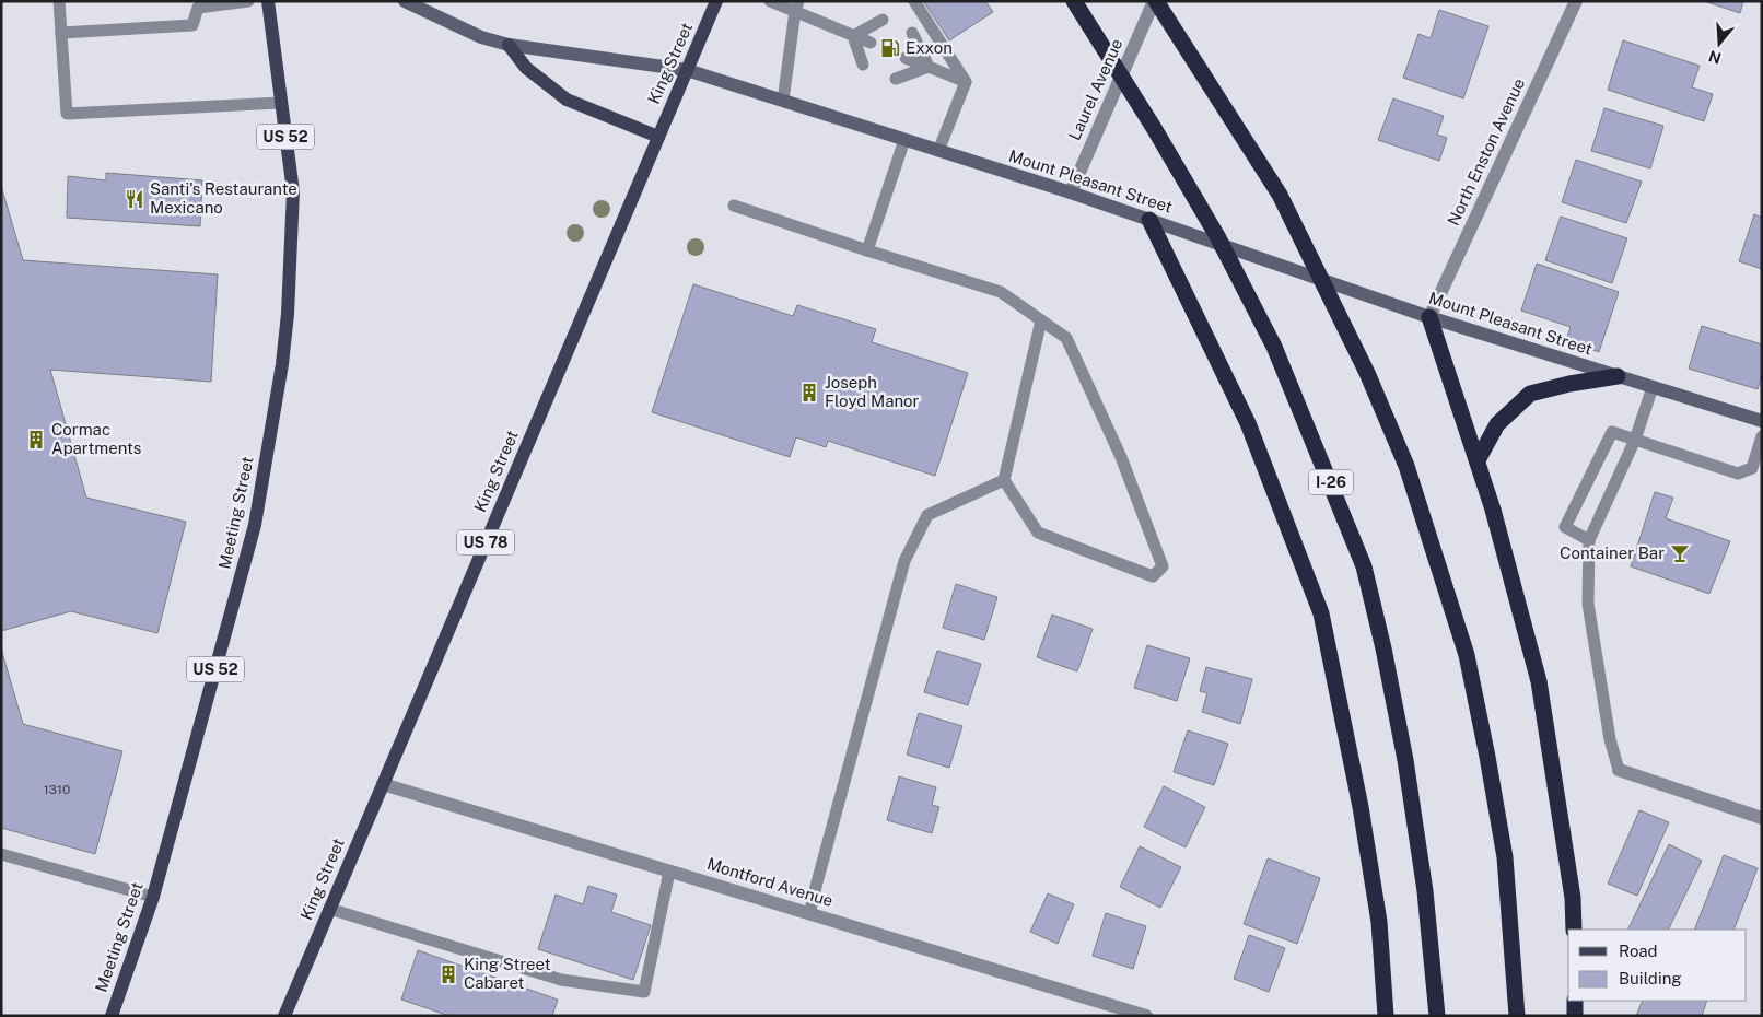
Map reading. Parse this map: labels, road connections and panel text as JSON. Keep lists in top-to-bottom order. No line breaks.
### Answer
{"streets":{"highway":["I-26"],"main road":["King Street","US 52","Mount Pleasant Street","Meeting Street","US 78"],"street":["Laurel Avenue","North Enston Avenue","Montford Avenue"]},"crossings":[["King Street","Mount Pleasant Street"],["King Street","Montford Avenue"],["Laurel Avenue","Mount Pleasant Street"],["North Enston Avenue","Mount Pleasant Street"]],"places":{"fuel station":["Exxon"],"restaurant":["Santi's Restaurante Mexicano"],"building":["Joseph Floyd Manor","Cormac Apartments","King Street Cabaret"],"bar":["Container Bar"]},"house_numbers":["1310"],"legend":["Road","Building"],"north":"bottom"}
